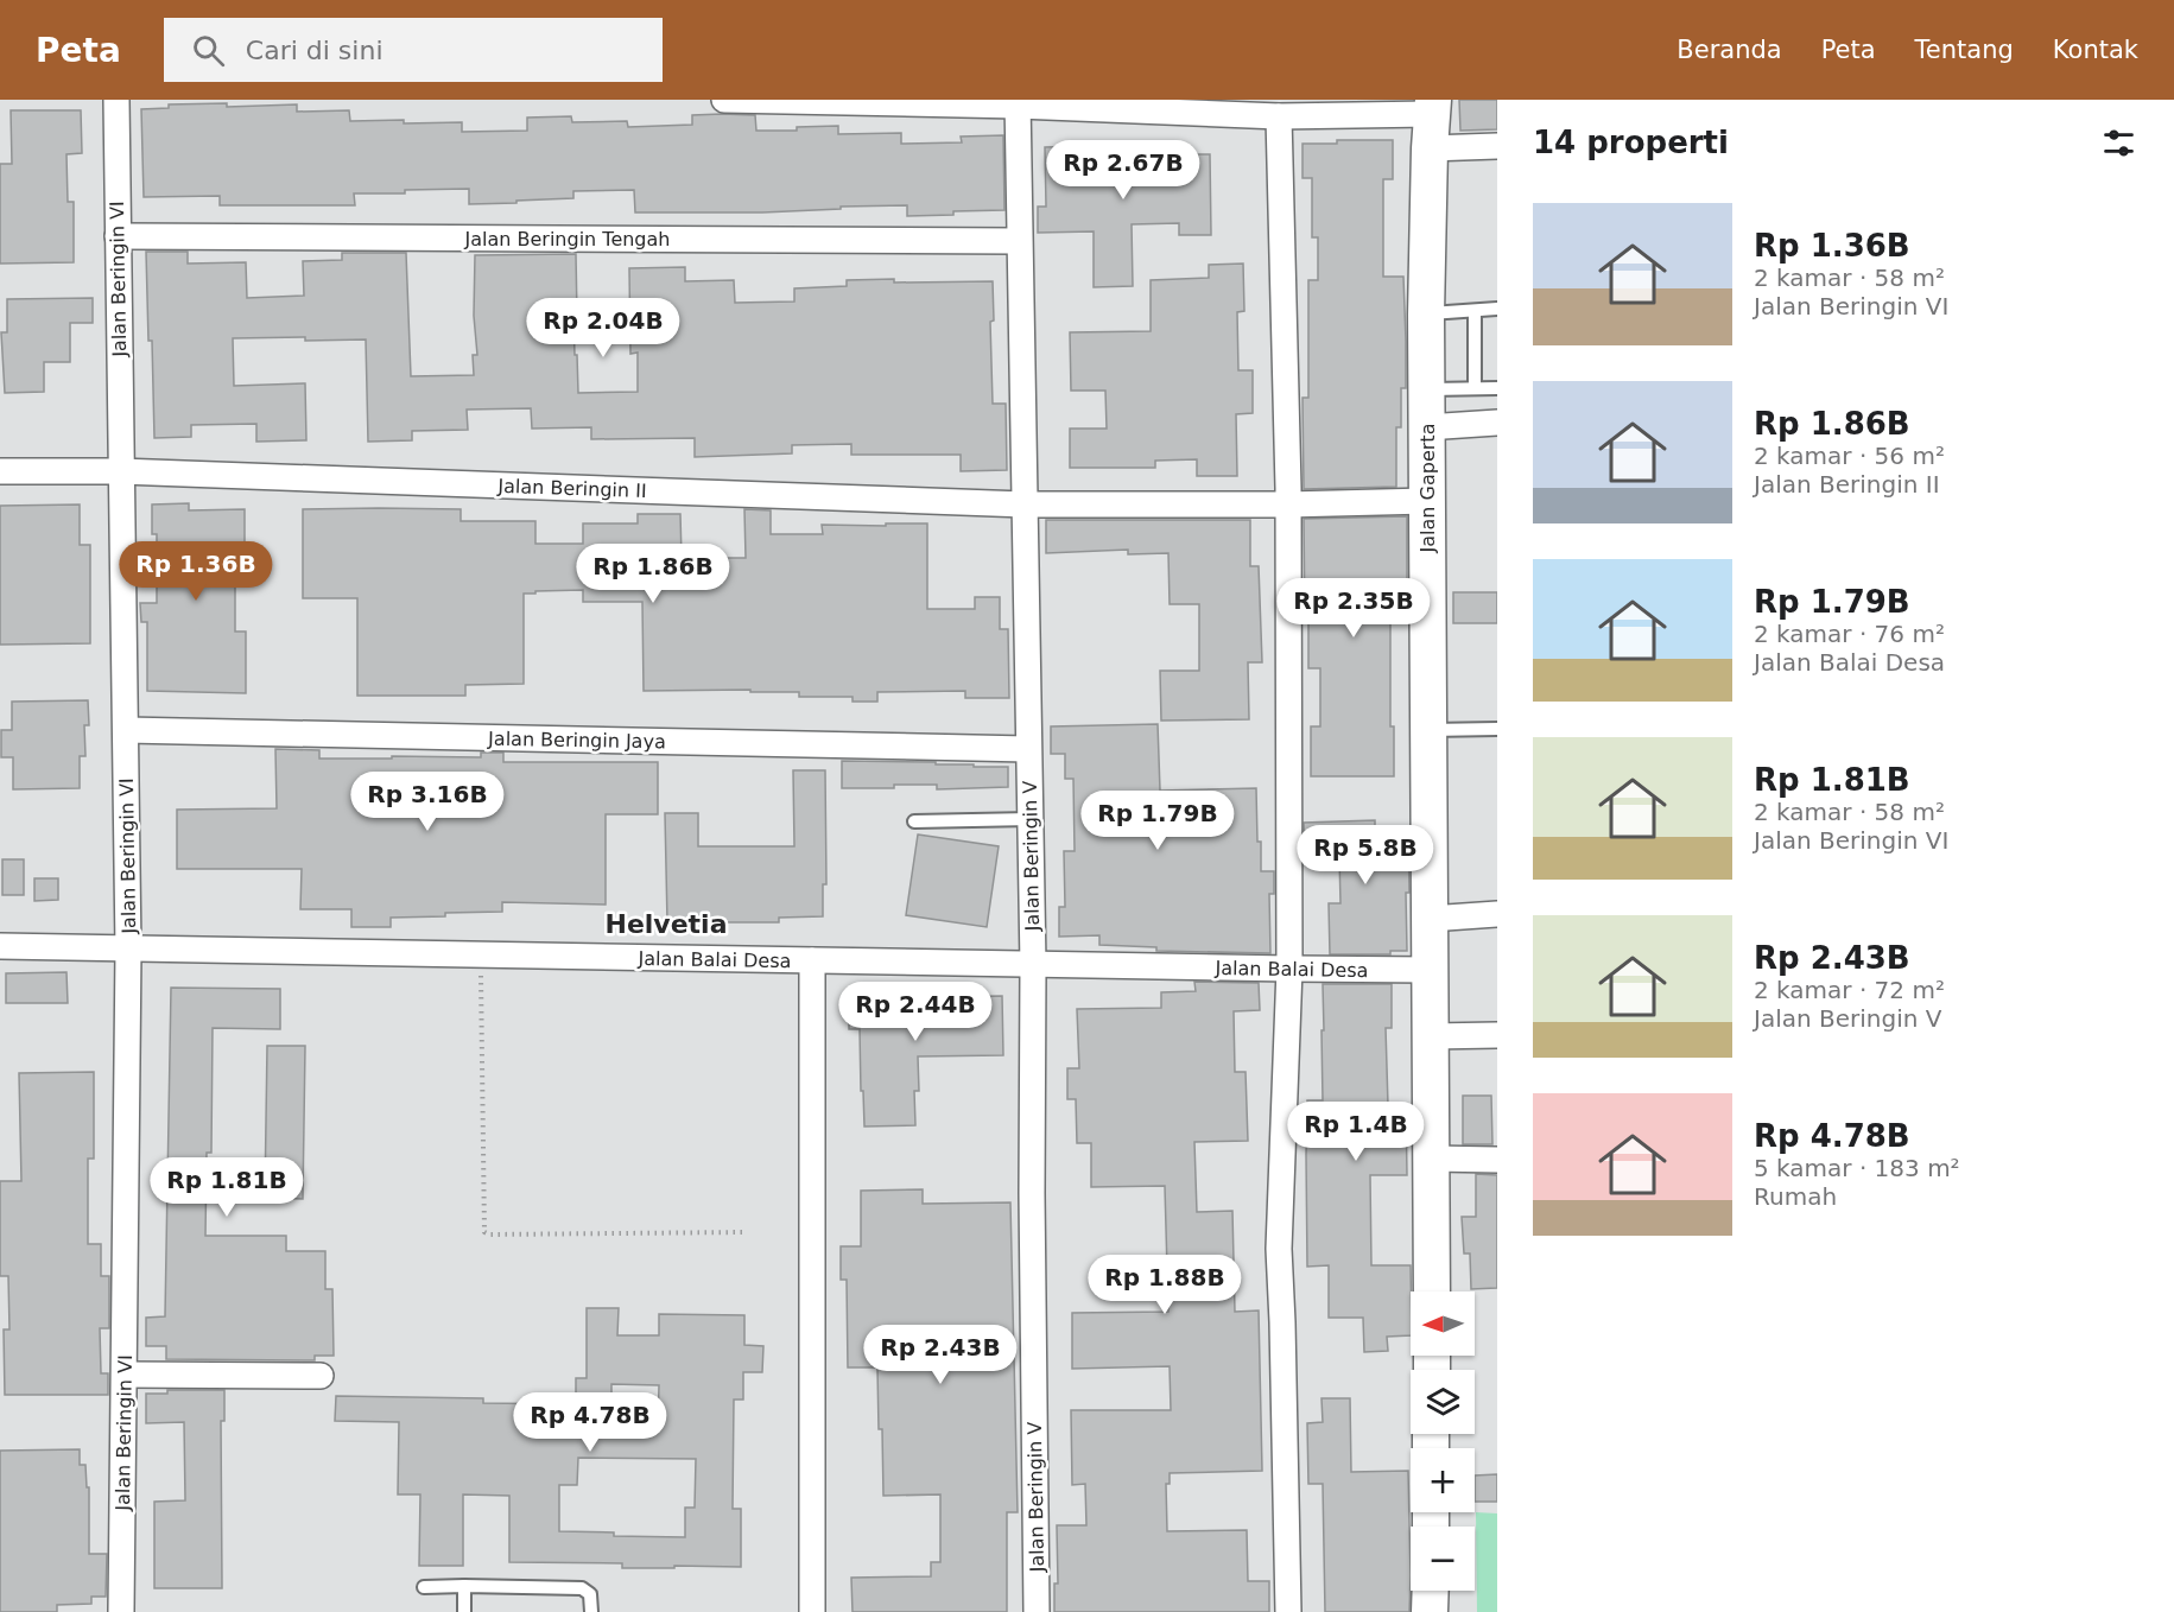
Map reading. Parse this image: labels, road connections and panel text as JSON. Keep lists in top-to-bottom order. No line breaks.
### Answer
{"streets":{"street":["Jalan Beringin Tengah","Jalan Beringin VI","Jalan Beringin II","Jalan Gaperta","Jalan Beringin Jaya","Jalan Beringin V","Jalan Balai Desa"]},"crossings":[["Jalan Beringin Tengah","Jalan Beringin VI"],["Jalan Beringin Tengah","Jalan Beringin V"],["Jalan Beringin VI","Jalan Beringin II"],["Jalan Beringin VI","Jalan Beringin Jaya"],["Jalan Beringin VI","Jalan Balai Desa"],["Jalan Beringin II","Jalan Gaperta"],["Jalan Beringin II","Jalan Beringin V"],["Jalan Gaperta","Jalan Balai Desa"],["Jalan Beringin Jaya","Jalan Beringin V"],["Jalan Beringin V","Jalan Balai Desa"]],"districts":["Helvetia"],"north":"left","page":{"header":"Peta","search":"Cari di sini","nav":["Beranda","Peta","Tentang","Kontak"],"heading":"14 properti","price":["Rp 2.67B","Rp 2.04B","Rp 1.36B","Rp 1.86B","Rp 2.35B","Rp 3.16B","Rp 1.79B","Rp 5.8B","Rp 2.44B","Rp 1.4B","Rp 1.81B","Rp 1.88B","Rp 2.43B","Rp 4.78B"],"list":[{"name":"Rp 1.36B","note":"2 kamar · 58 m² · Jalan Beringin VI"},{"name":"Rp 1.86B","note":"2 kamar · 56 m² · Jalan Beringin II"},{"name":"Rp 1.79B","note":"2 kamar · 76 m² · Jalan Balai Desa"},{"name":"Rp 1.81B","note":"2 kamar · 58 m² · Jalan Beringin VI"},{"name":"Rp 2.43B","note":"2 kamar · 72 m² · Jalan Beringin V"},{"name":"Rp 4.78B","note":"5 kamar · 183 m² · Rumah"}],"map_buttons":["+","−"]}}
